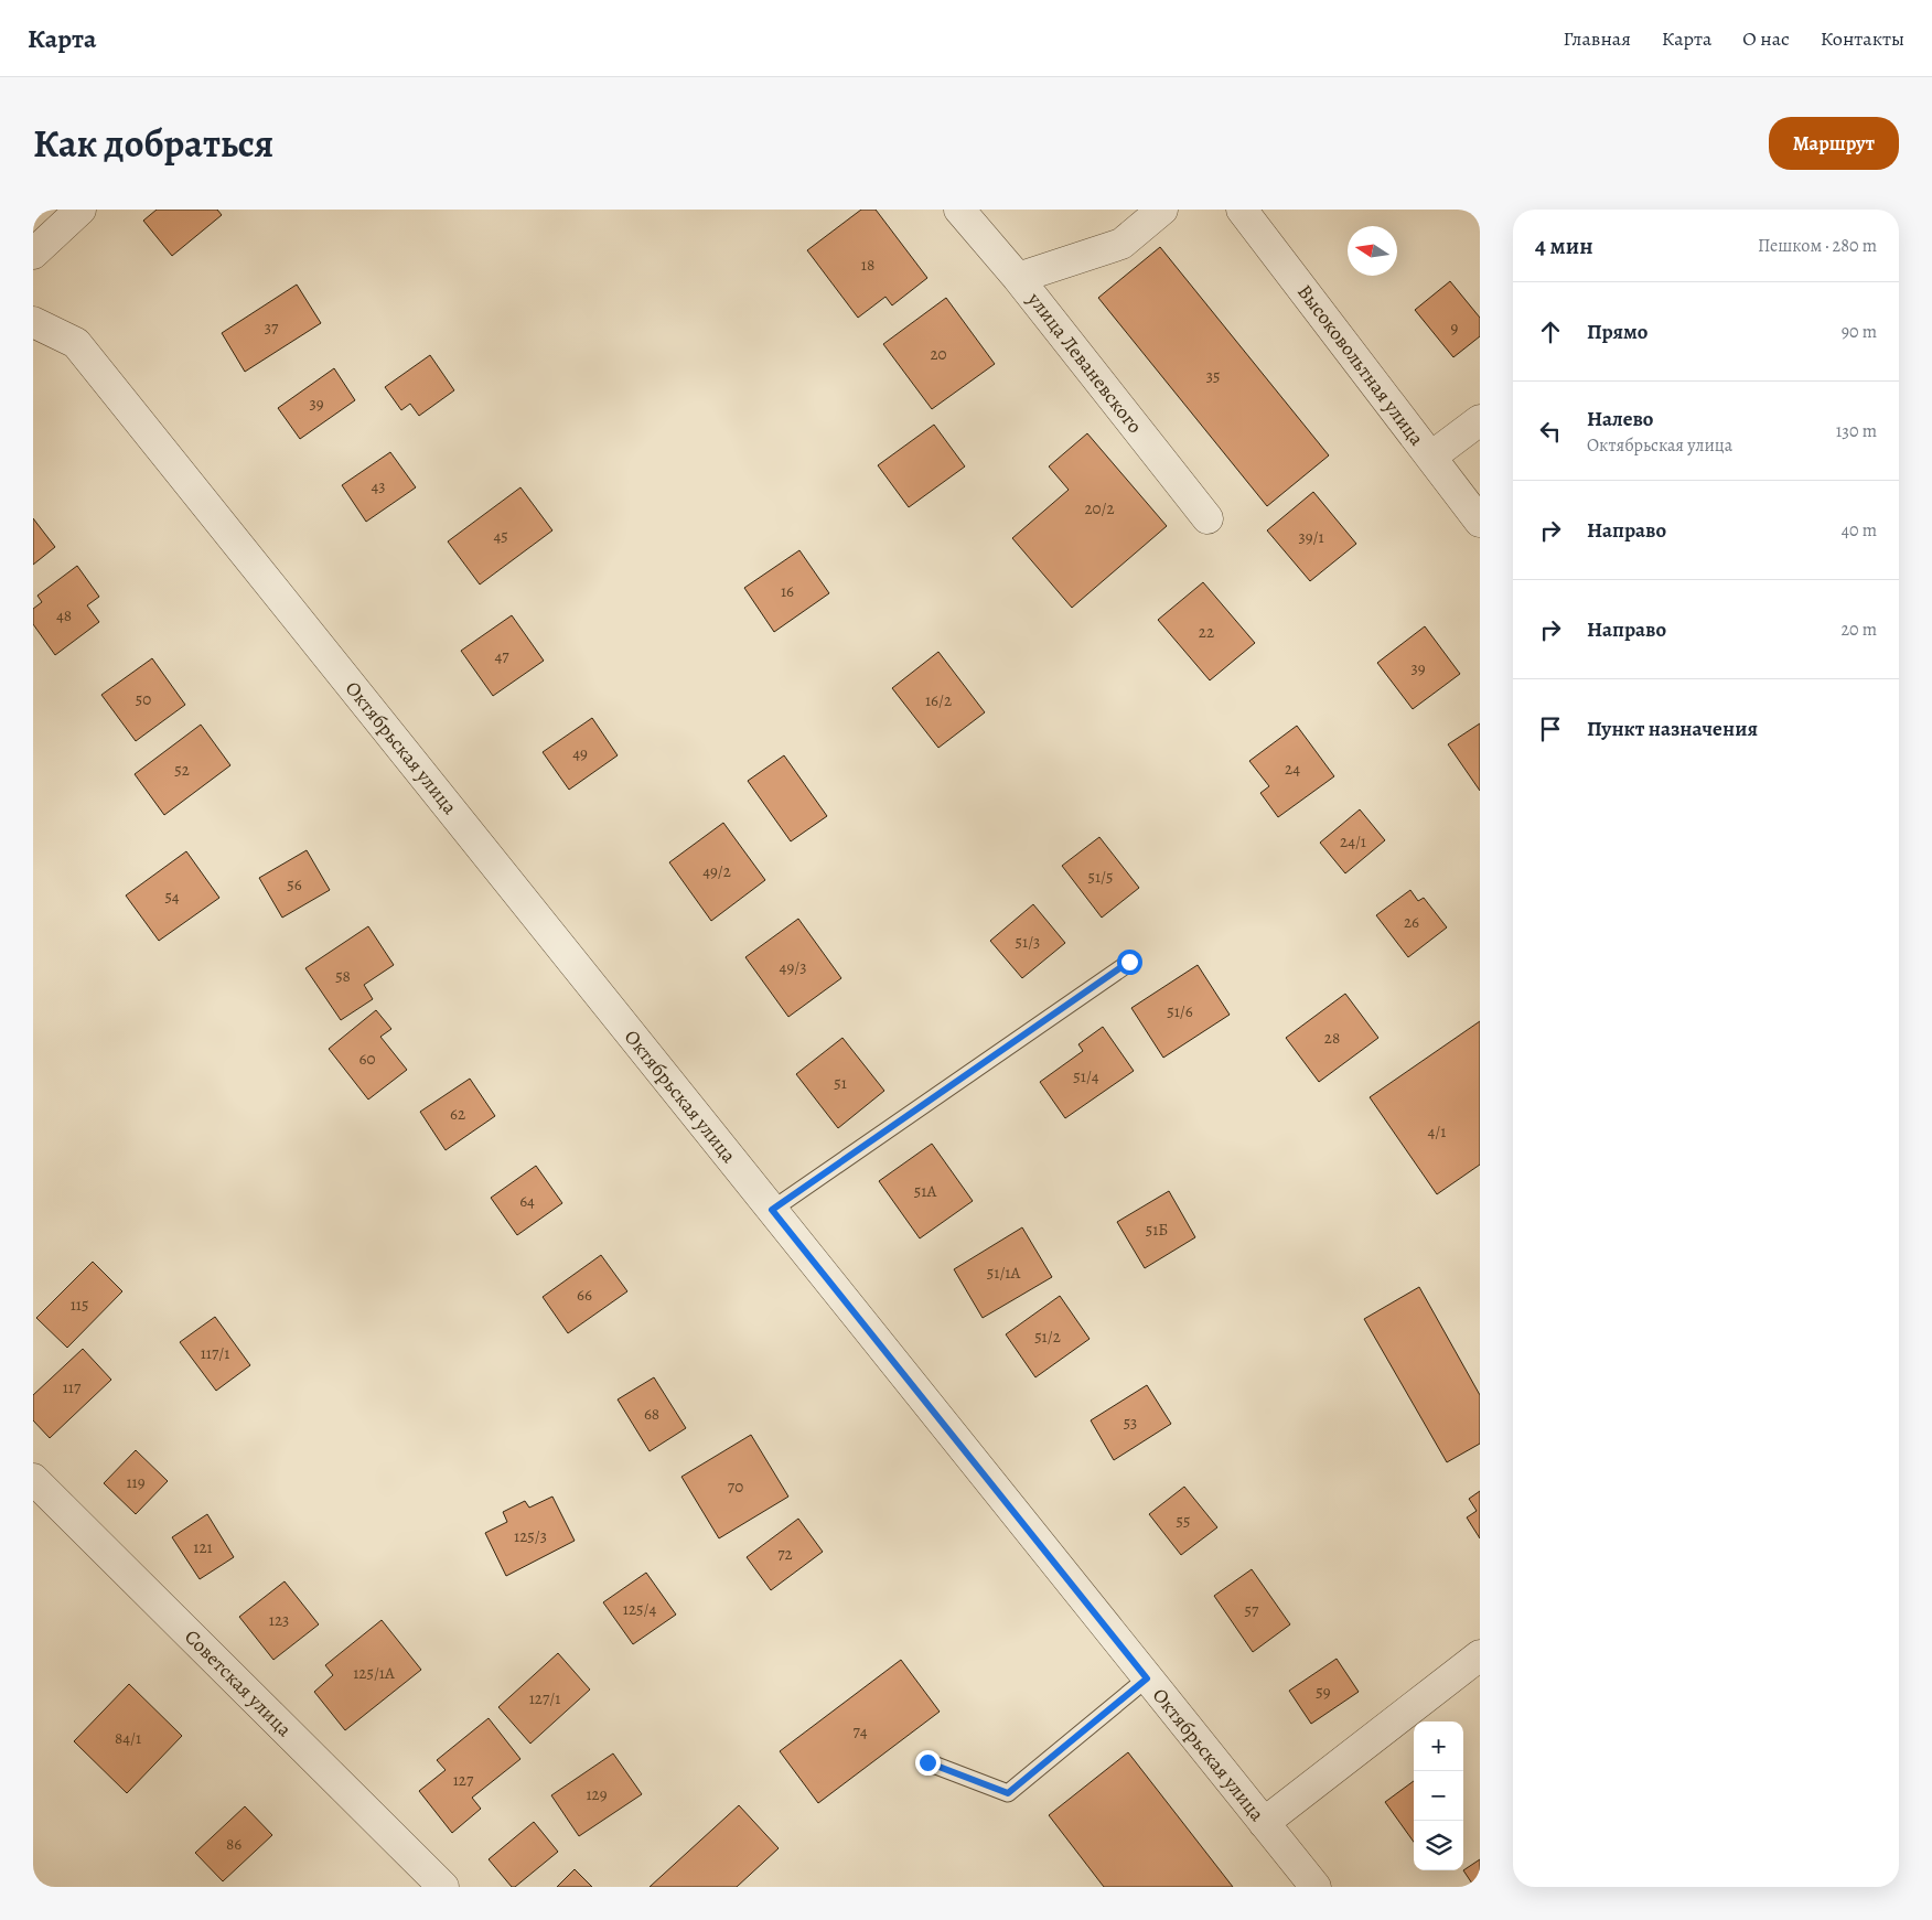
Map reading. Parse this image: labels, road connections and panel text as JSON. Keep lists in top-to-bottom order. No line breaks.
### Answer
{"streets":{"street":["улица Леваневского","Высоковольтная улица","Октябрьская улица","Советская улица"]},"house_numbers":["18","37","9","20","35","39","43","20/2","45","39/1","16","48","22","47","39","50","16/2","49","24","52","24/1","49/2","51/5","56","54","26","51/3","49/3","58","51/6","28","60","51/4","51","62","4/1","51А","64","51Б","51/1А","66","115","51/2","117/1","117","68","53","119","70","55","125/3","121","72","125/4","57","123","125/1А","59","127/1","74","84/1","127","129","86"],"north":"left","page":{"header":"Карта","nav":["Главная","Карта","О нас","Контакты"],"title":"Как добраться","buttons":"Маршрут","heading":["4 мин","Пешком · 280 m"],"list":[["Прямо","90 m"],["Налево","Октябрьская улица","130 m"],["Направо","40 m"],["Направо","20 m"],"Пункт назначения"],"map_buttons":["+","−"]}}
